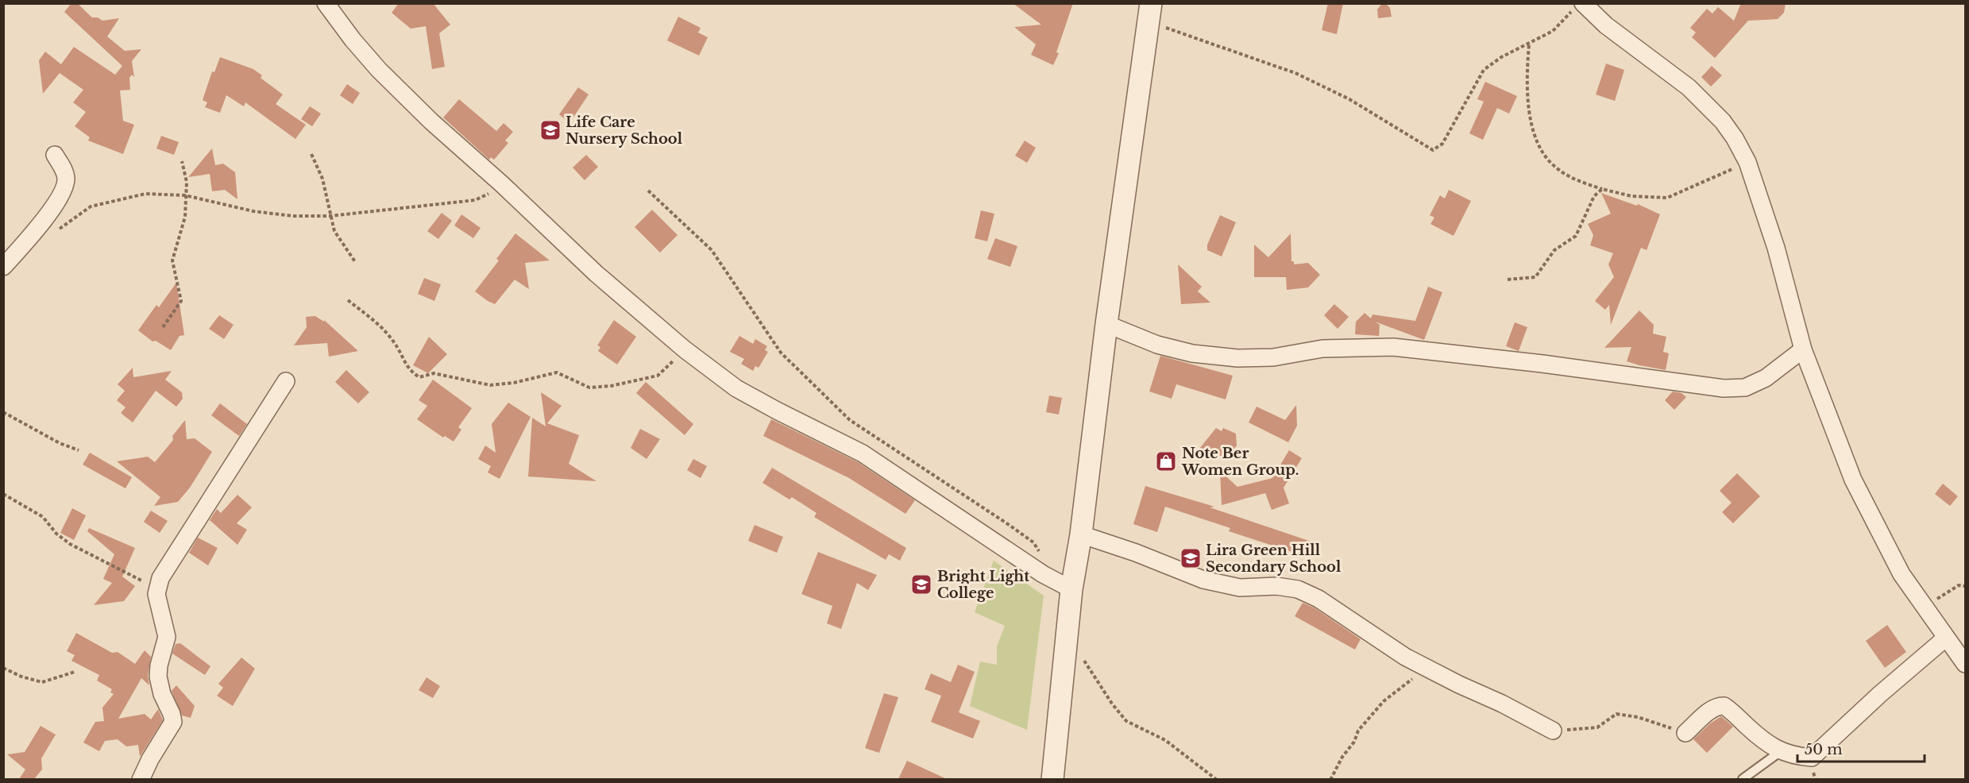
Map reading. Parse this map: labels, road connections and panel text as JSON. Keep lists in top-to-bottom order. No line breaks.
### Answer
{"places":{"school or university":["Life Care Nursery School","Lira Green Hill Secondary School","Bright Light College"],"shop":["Note Ber Women Group."]},"scale_bar":"50 m"}
